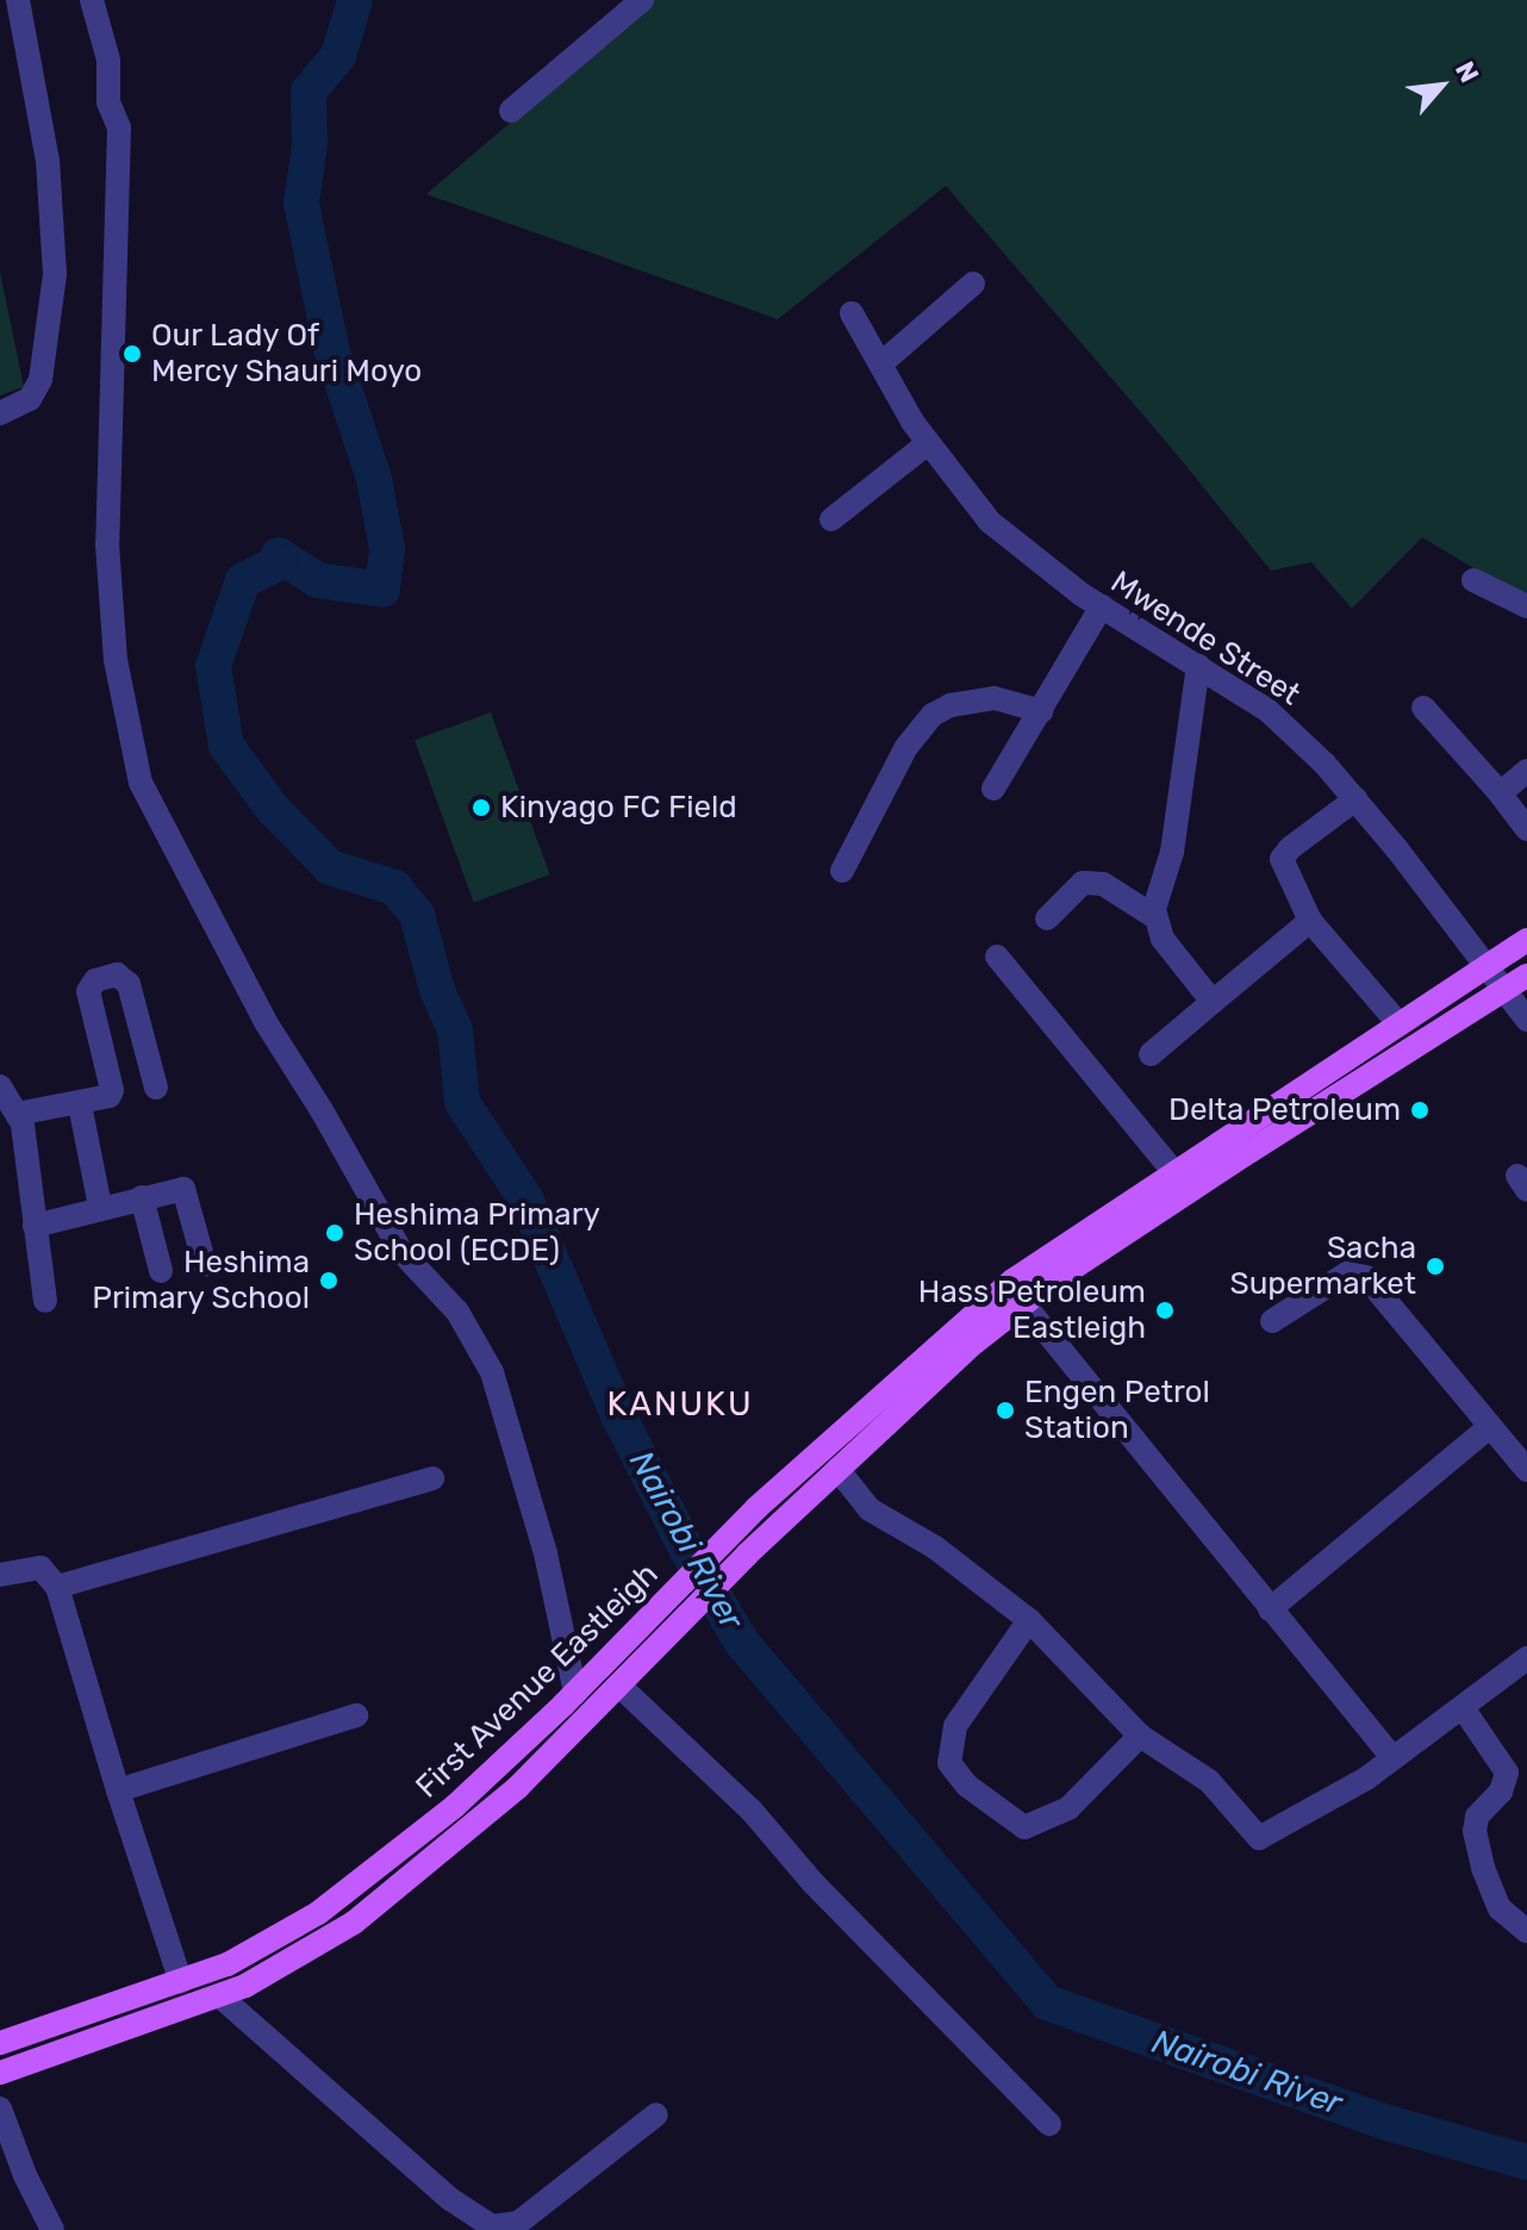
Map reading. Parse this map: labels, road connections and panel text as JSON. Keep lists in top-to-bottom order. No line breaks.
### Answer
{"streets":{"main road":["First Avenue Eastleigh"],"street":["Mwende Street"]},"crossings":[["Mwende Street","First Avenue Eastleigh"]],"districts":["KANUKU"],"water":["Nairobi River"],"places":["Our Lady Of Mercy Shauri Moyo","Kinyago FC Field","Delta Petroleum","Heshima Primary School (ECDE)","Sacha Supermarket","Heshima Primary School","Hass Petroleum Eastleigh","Engen Petrol Station"],"north":"top right"}
